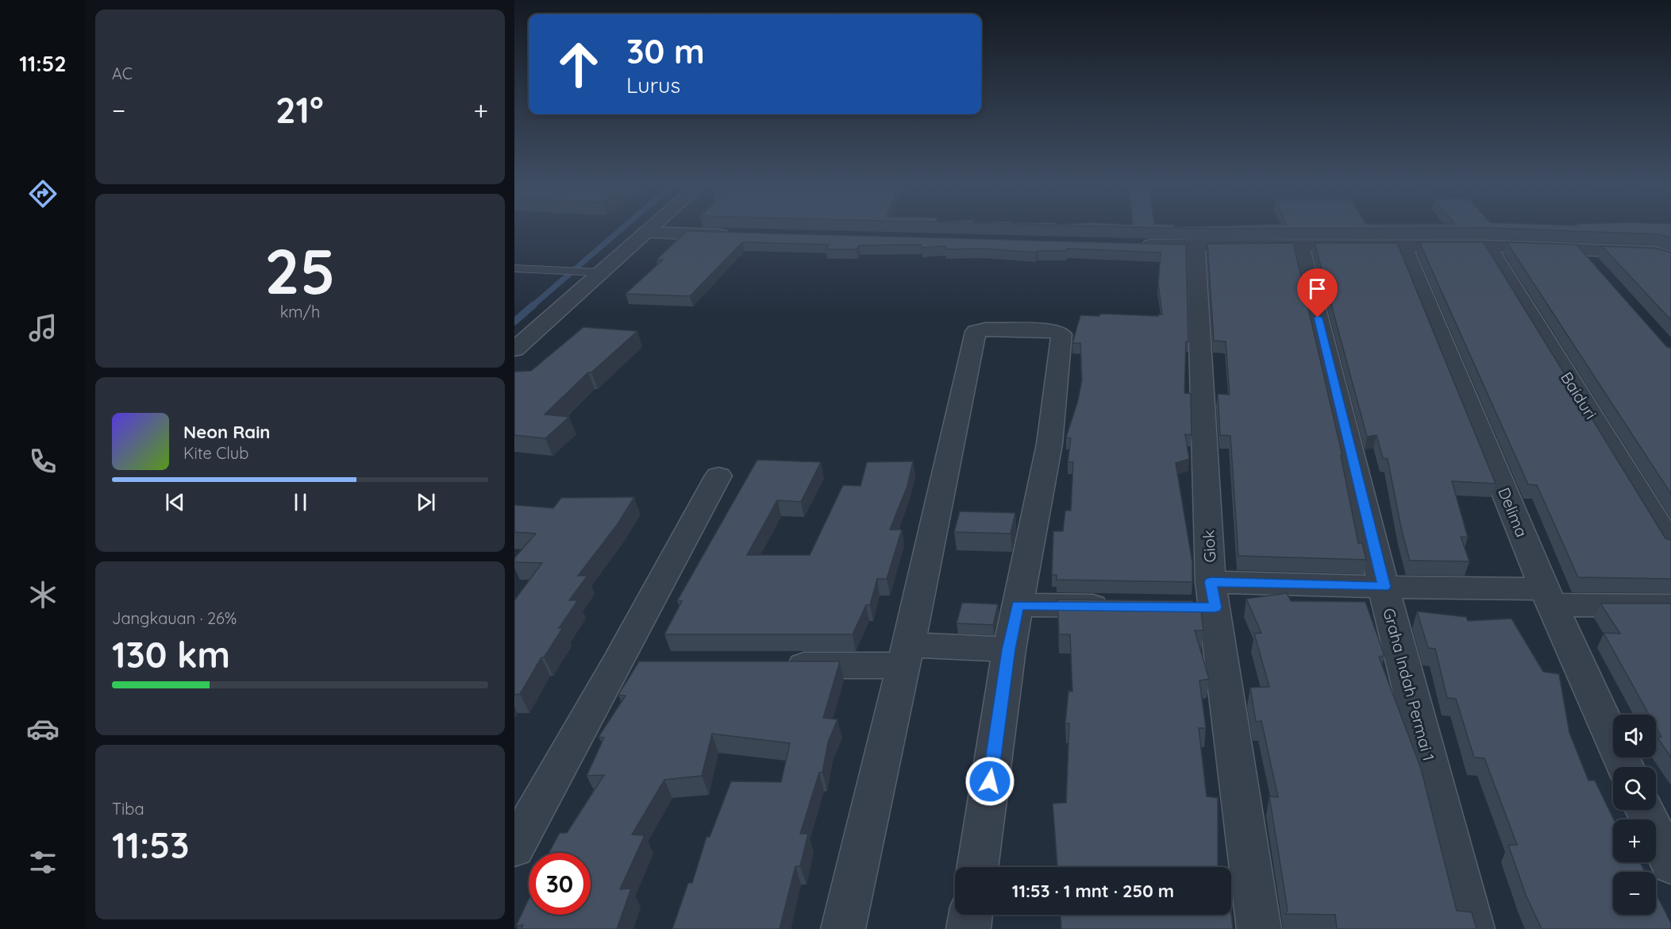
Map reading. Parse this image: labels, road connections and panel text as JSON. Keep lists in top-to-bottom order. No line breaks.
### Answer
{"streets":{"street":["Baiduri","Delima","Giok","Graha Indah Permai 1"]},"page":{"tabs":"11:52","tile":["AC",["25","km/h"],["Jangkauan · 26%","130 km"],["Tiba","11:53"]],"turn":["30 m","Lurus"],"heat":["−","21°","+"],"song":["Neon Rain","Kite Club"],"map_buttons":["+","−"],"limit":"30","trip":"11:53 · 1 mnt · 250 m"}}
